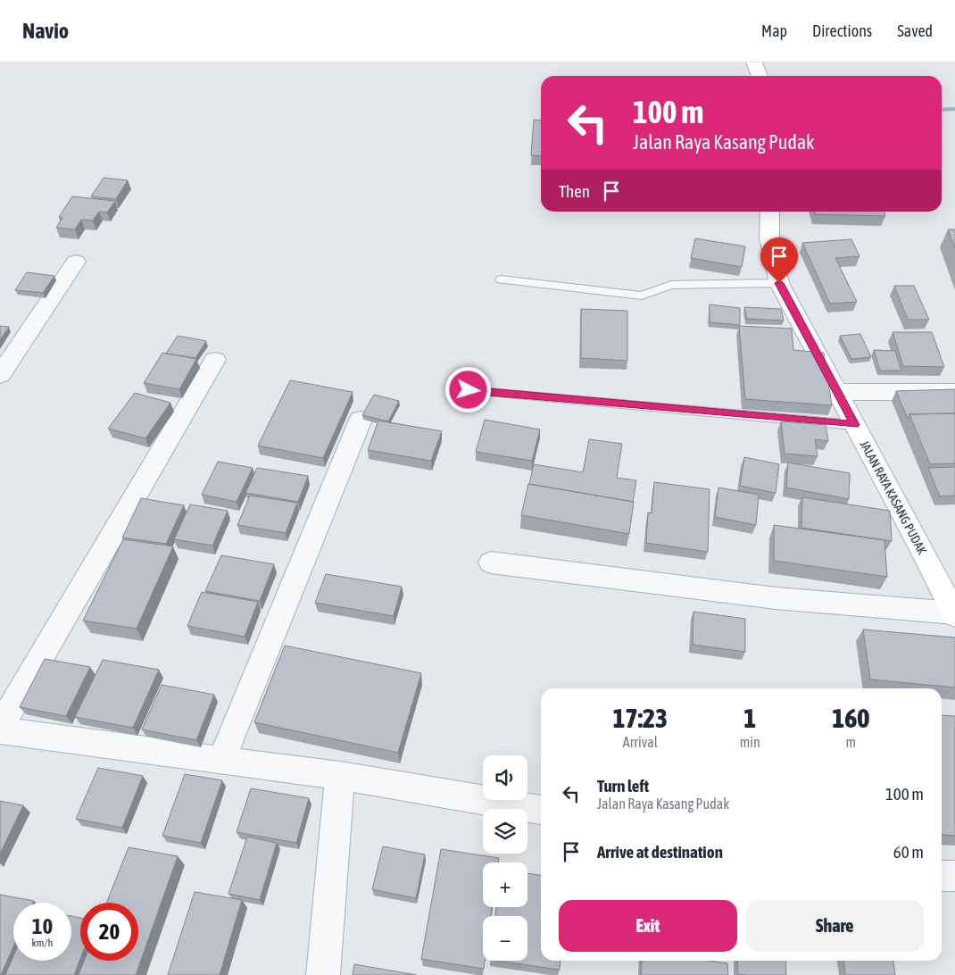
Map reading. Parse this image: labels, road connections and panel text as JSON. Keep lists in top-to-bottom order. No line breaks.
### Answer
{"streets":{"street":["JALAN RAYA KASANG PUDAK"]},"page":{"header":"Navio","nav":["Map","Directions","Saved"],"turn":["100 m","Jalan Raya Kasang Pudak"],"then":"Then","eta":["17:23","Arrival","1","min","160","m"],"map_buttons":["+","−"],"list":[{"name":"Turn left","note":"Jalan Raya Kasang Pudak","value":"100 m"},{"name":"Arrive at destination","value":"60 m"}],"buttons":["Exit","Share"],"speed":"10 km/h","limit":"20"}}
